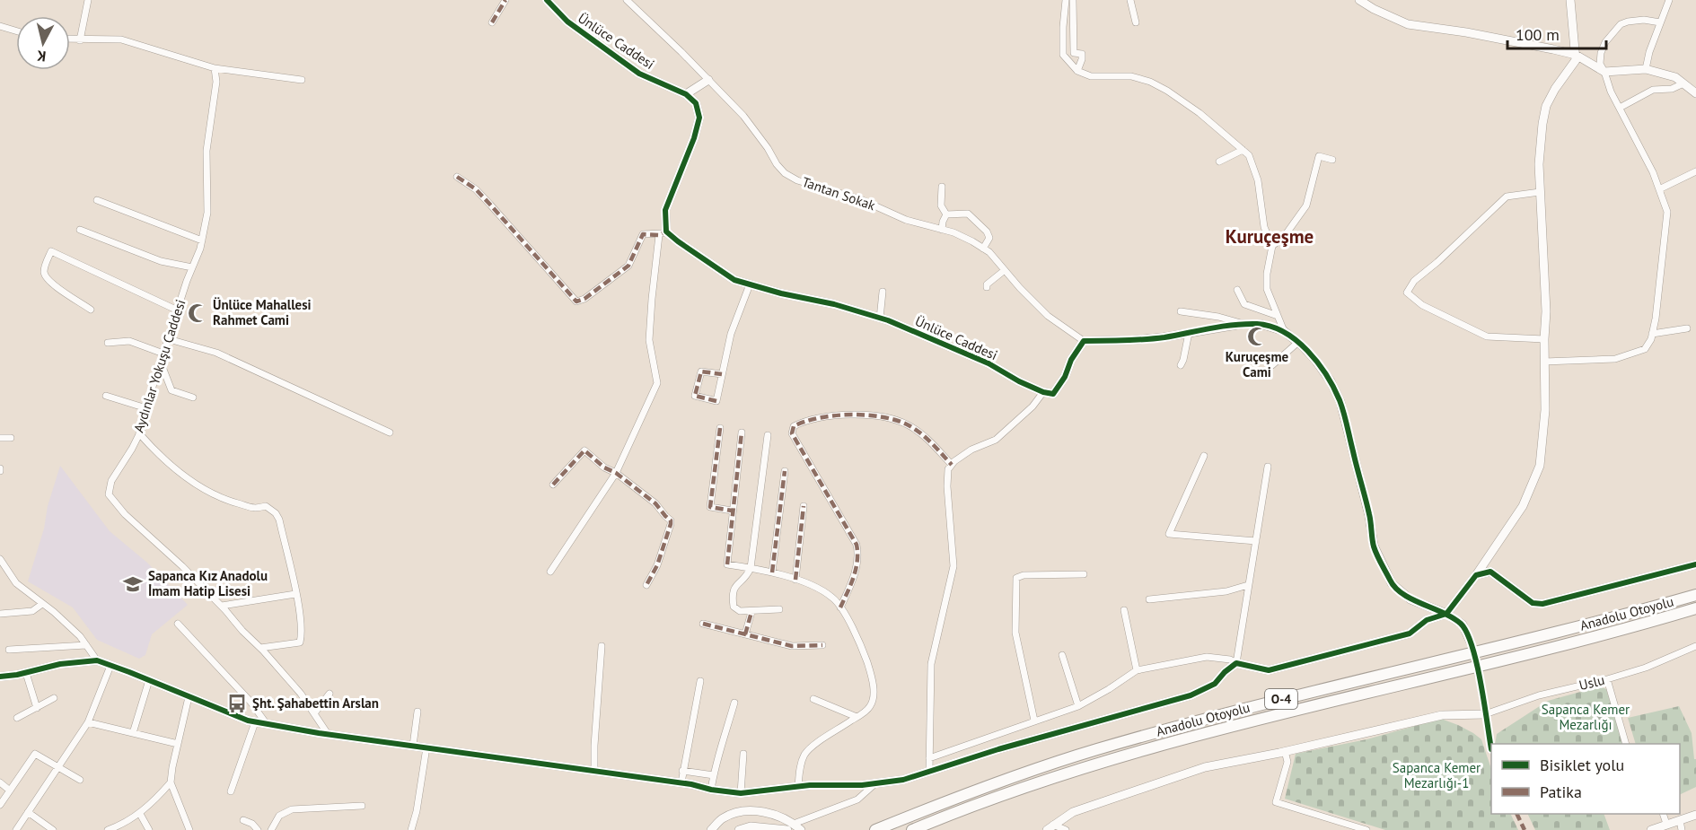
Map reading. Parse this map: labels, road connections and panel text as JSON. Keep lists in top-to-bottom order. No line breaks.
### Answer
{"streets":{"highway":["Anadolu Otoyolu","O-4"],"street":["Ünlüce Caddesi","Tantan Sokak","Aydınlar Yokuşu Caddesi","Uslu"]},"districts":["Kuruçeşme"],"parks":["Sapanca Kemer Mezarlığı","Sapanca Kemer Mezarlığı-1"],"places":{"mosque":["Ünlüce Mahallesi Rahmet Cami","Kuruçeşme Cami"],"school or university":["Sapanca Kız Anadolu İmam Hatip Lisesi"],"bus stop":["Şht. Şahabettin Arslan"]},"legend":["Bisiklet yolu","Patika"],"scale_bar":"100 m","north":"bottom"}
